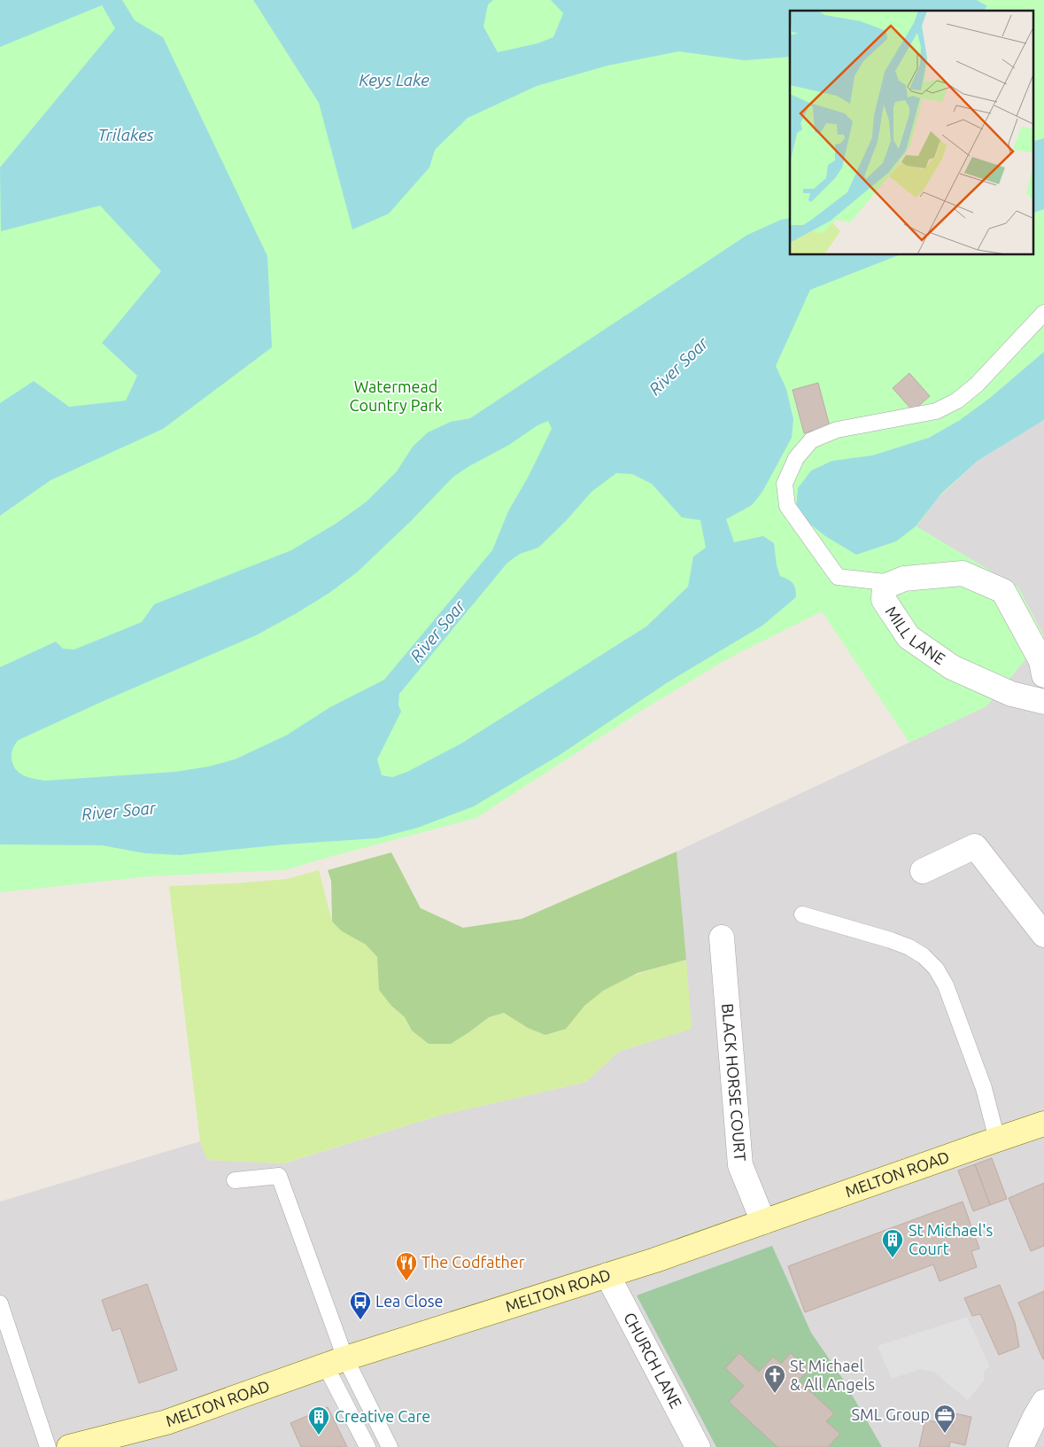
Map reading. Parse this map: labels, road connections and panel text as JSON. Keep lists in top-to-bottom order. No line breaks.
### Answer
{"streets":{"street":["MILL LANE","BLACK HORSE COURT","MELTON ROAD","CHURCH LANE"]},"crossings":[["BLACK HORSE COURT","MELTON ROAD"],["MELTON ROAD","CHURCH LANE"]],"water":["Keys Lake","Trilakes","River Soar"],"parks":["Watermead Country Park"],"places":{"building":["St Michael's Court","Creative Care"],"restaurant":["The Codfather"],"bus stop":["Lea Close"],"church":["St Michael & All Angels"],"office":["SML Group"]}}
